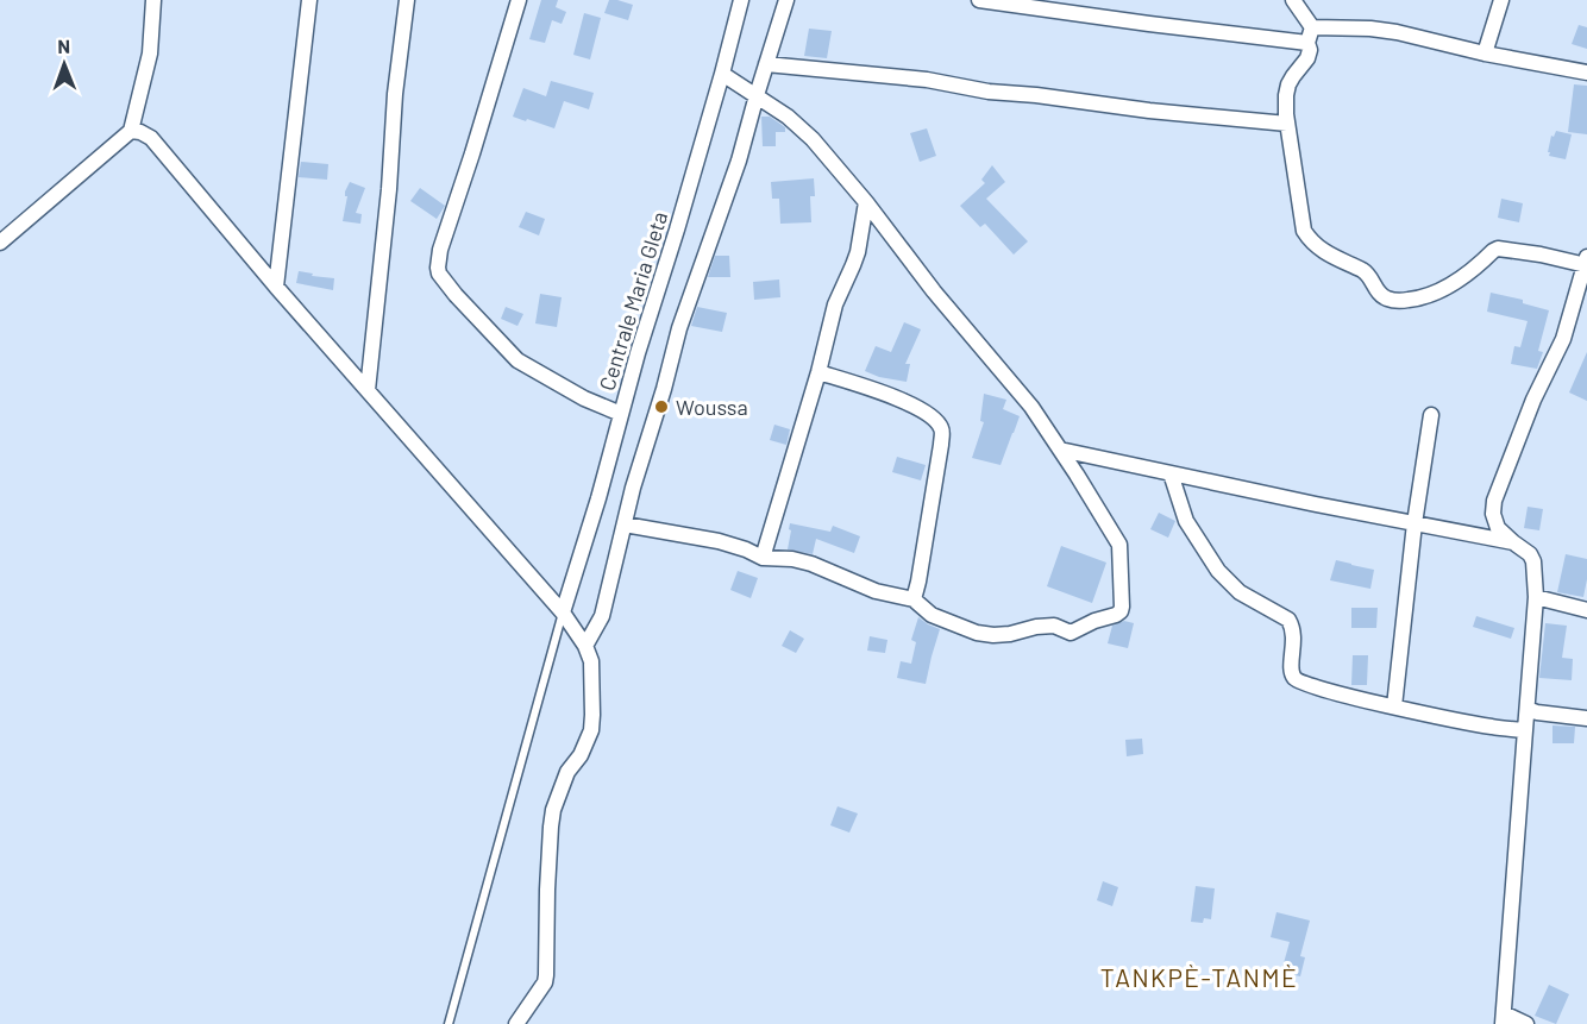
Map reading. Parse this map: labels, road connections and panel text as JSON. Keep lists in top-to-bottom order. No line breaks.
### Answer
{"streets":{"street":["Centrale Maria Gleta"]},"districts":["TANKPÈ-TANMÈ"],"places":["Woussa"],"north":"top"}
